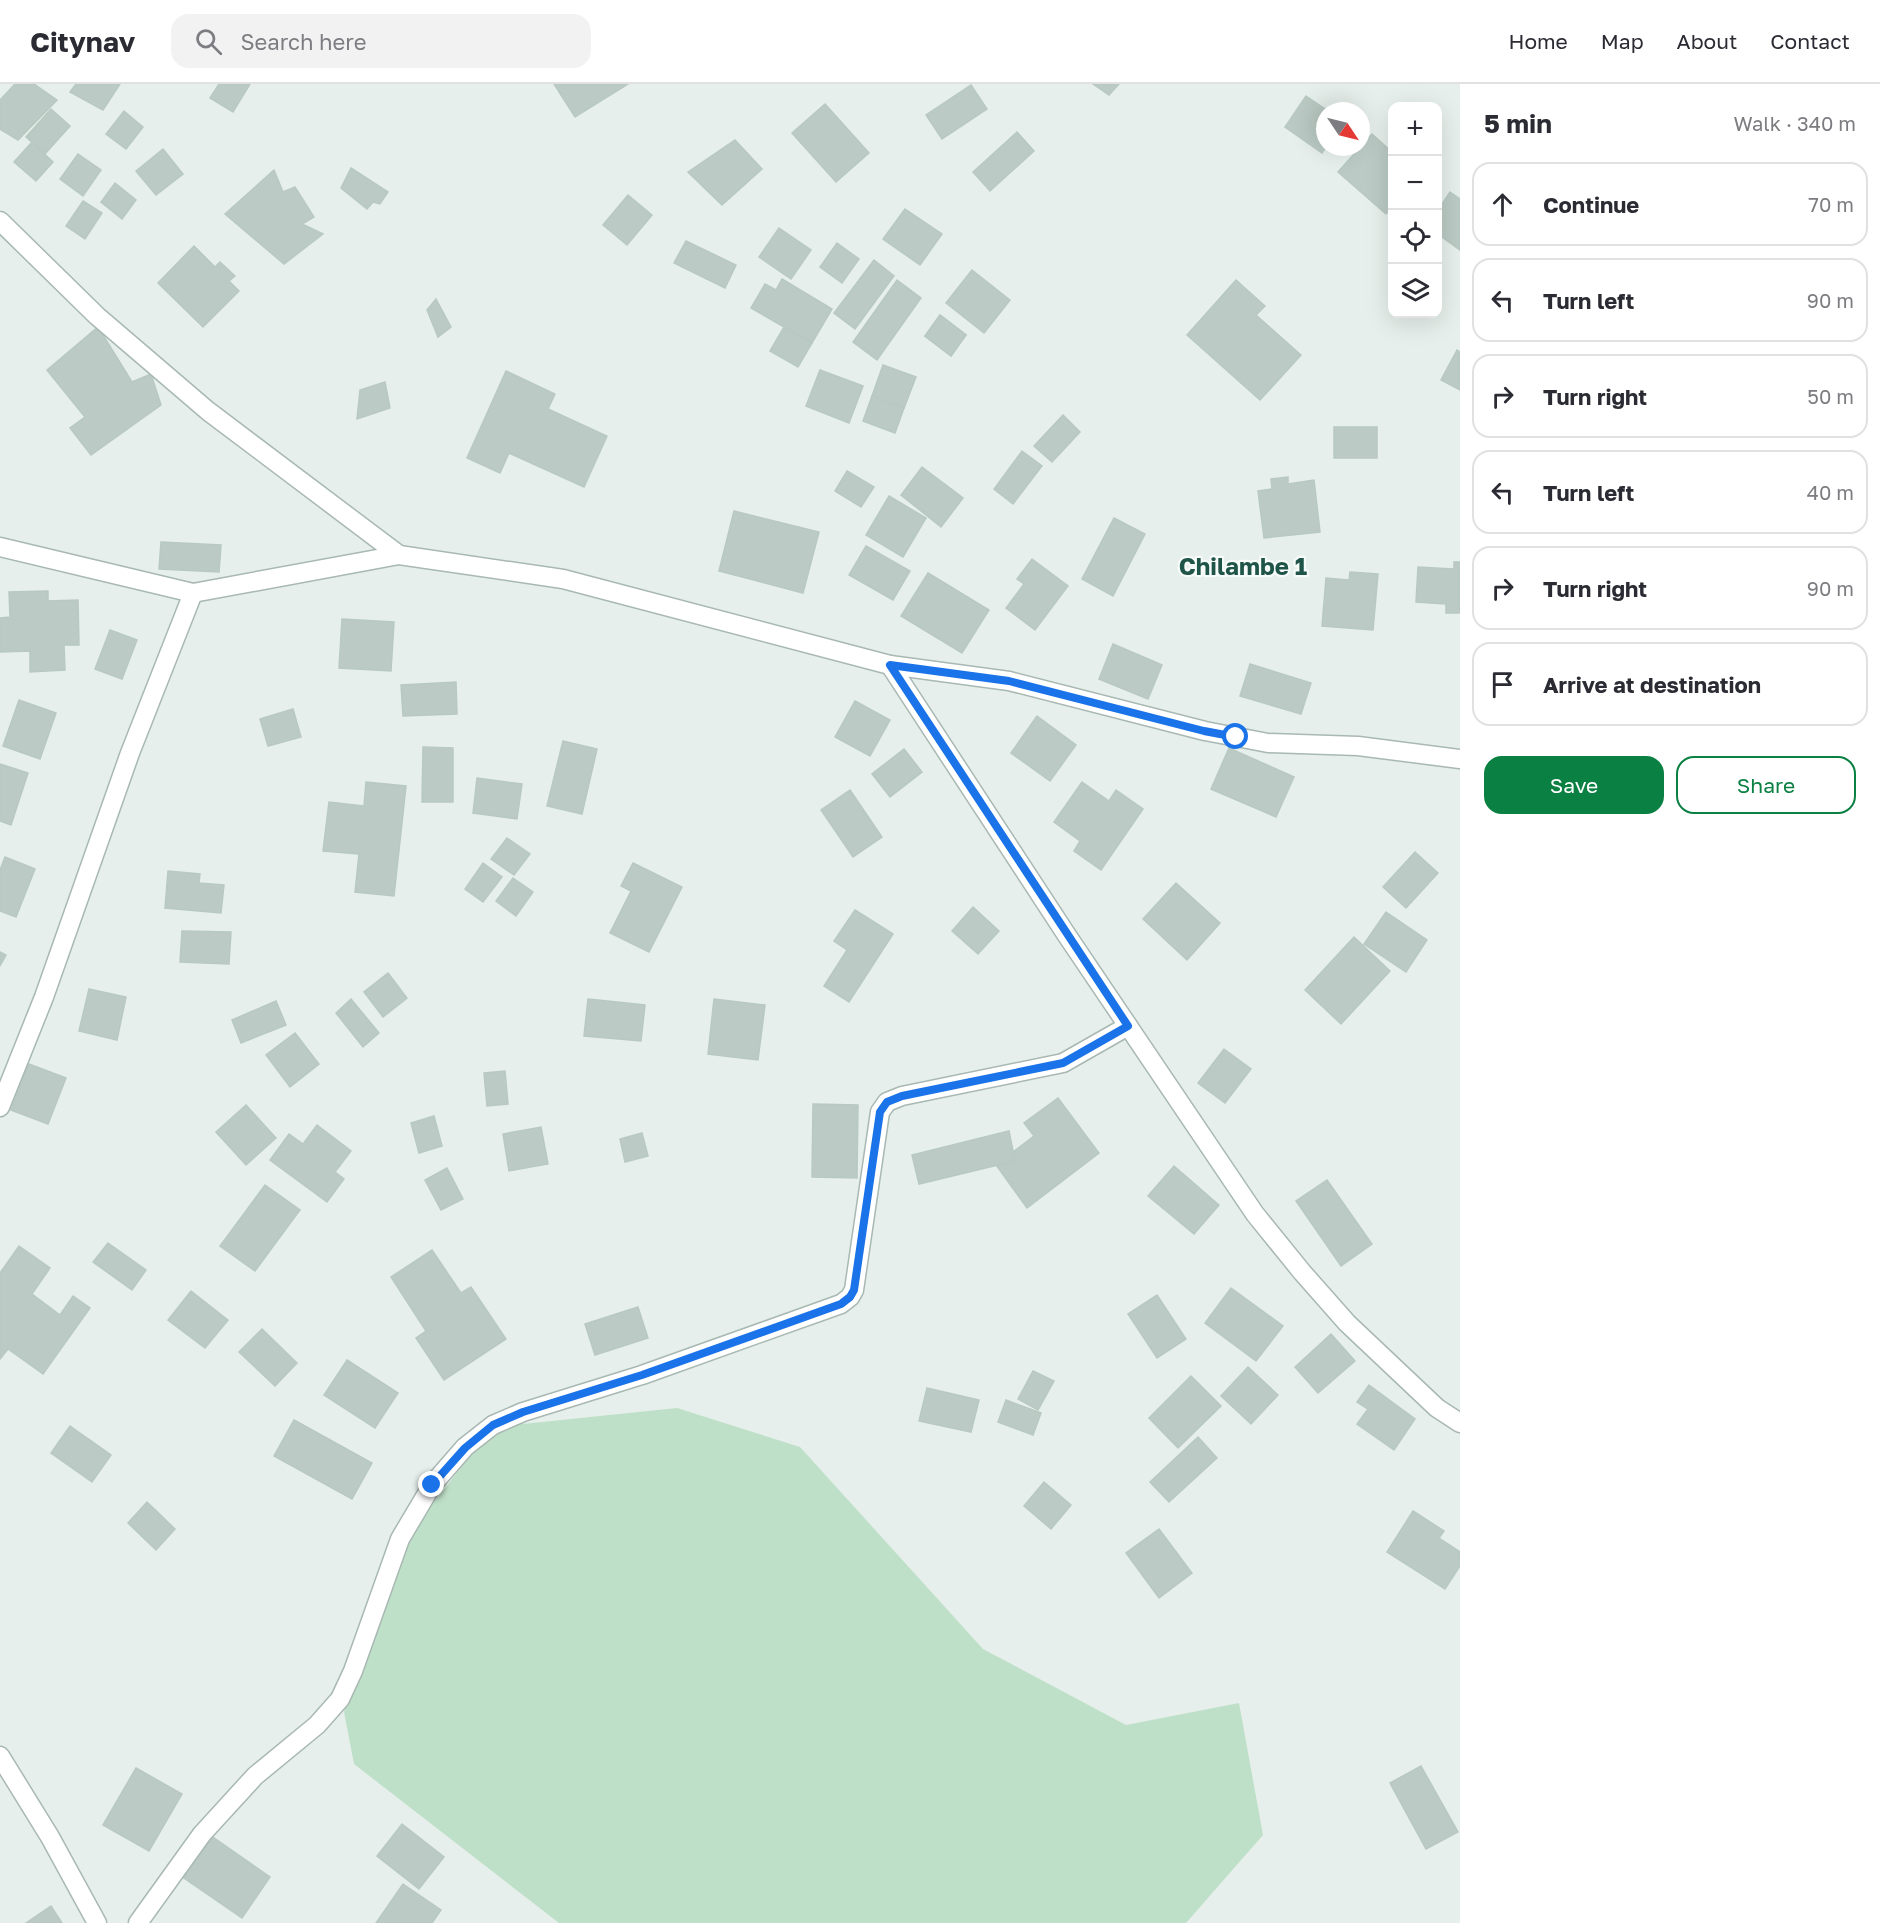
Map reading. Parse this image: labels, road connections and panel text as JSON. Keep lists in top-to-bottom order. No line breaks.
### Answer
{"districts":["Chilambe 1"],"north":"bottom right","page":{"header":"Citynav","search":"Search here","nav":["Home","Map","About","Contact"],"heading":["5 min","Walk · 340 m"],"map_buttons":["+","−"],"list":[["Continue","70 m"],["Turn left","90 m"],["Turn right","50 m"],["Turn left","40 m"],["Turn right","90 m"],"Arrive at destination"],"buttons":["Save","Share"]}}
